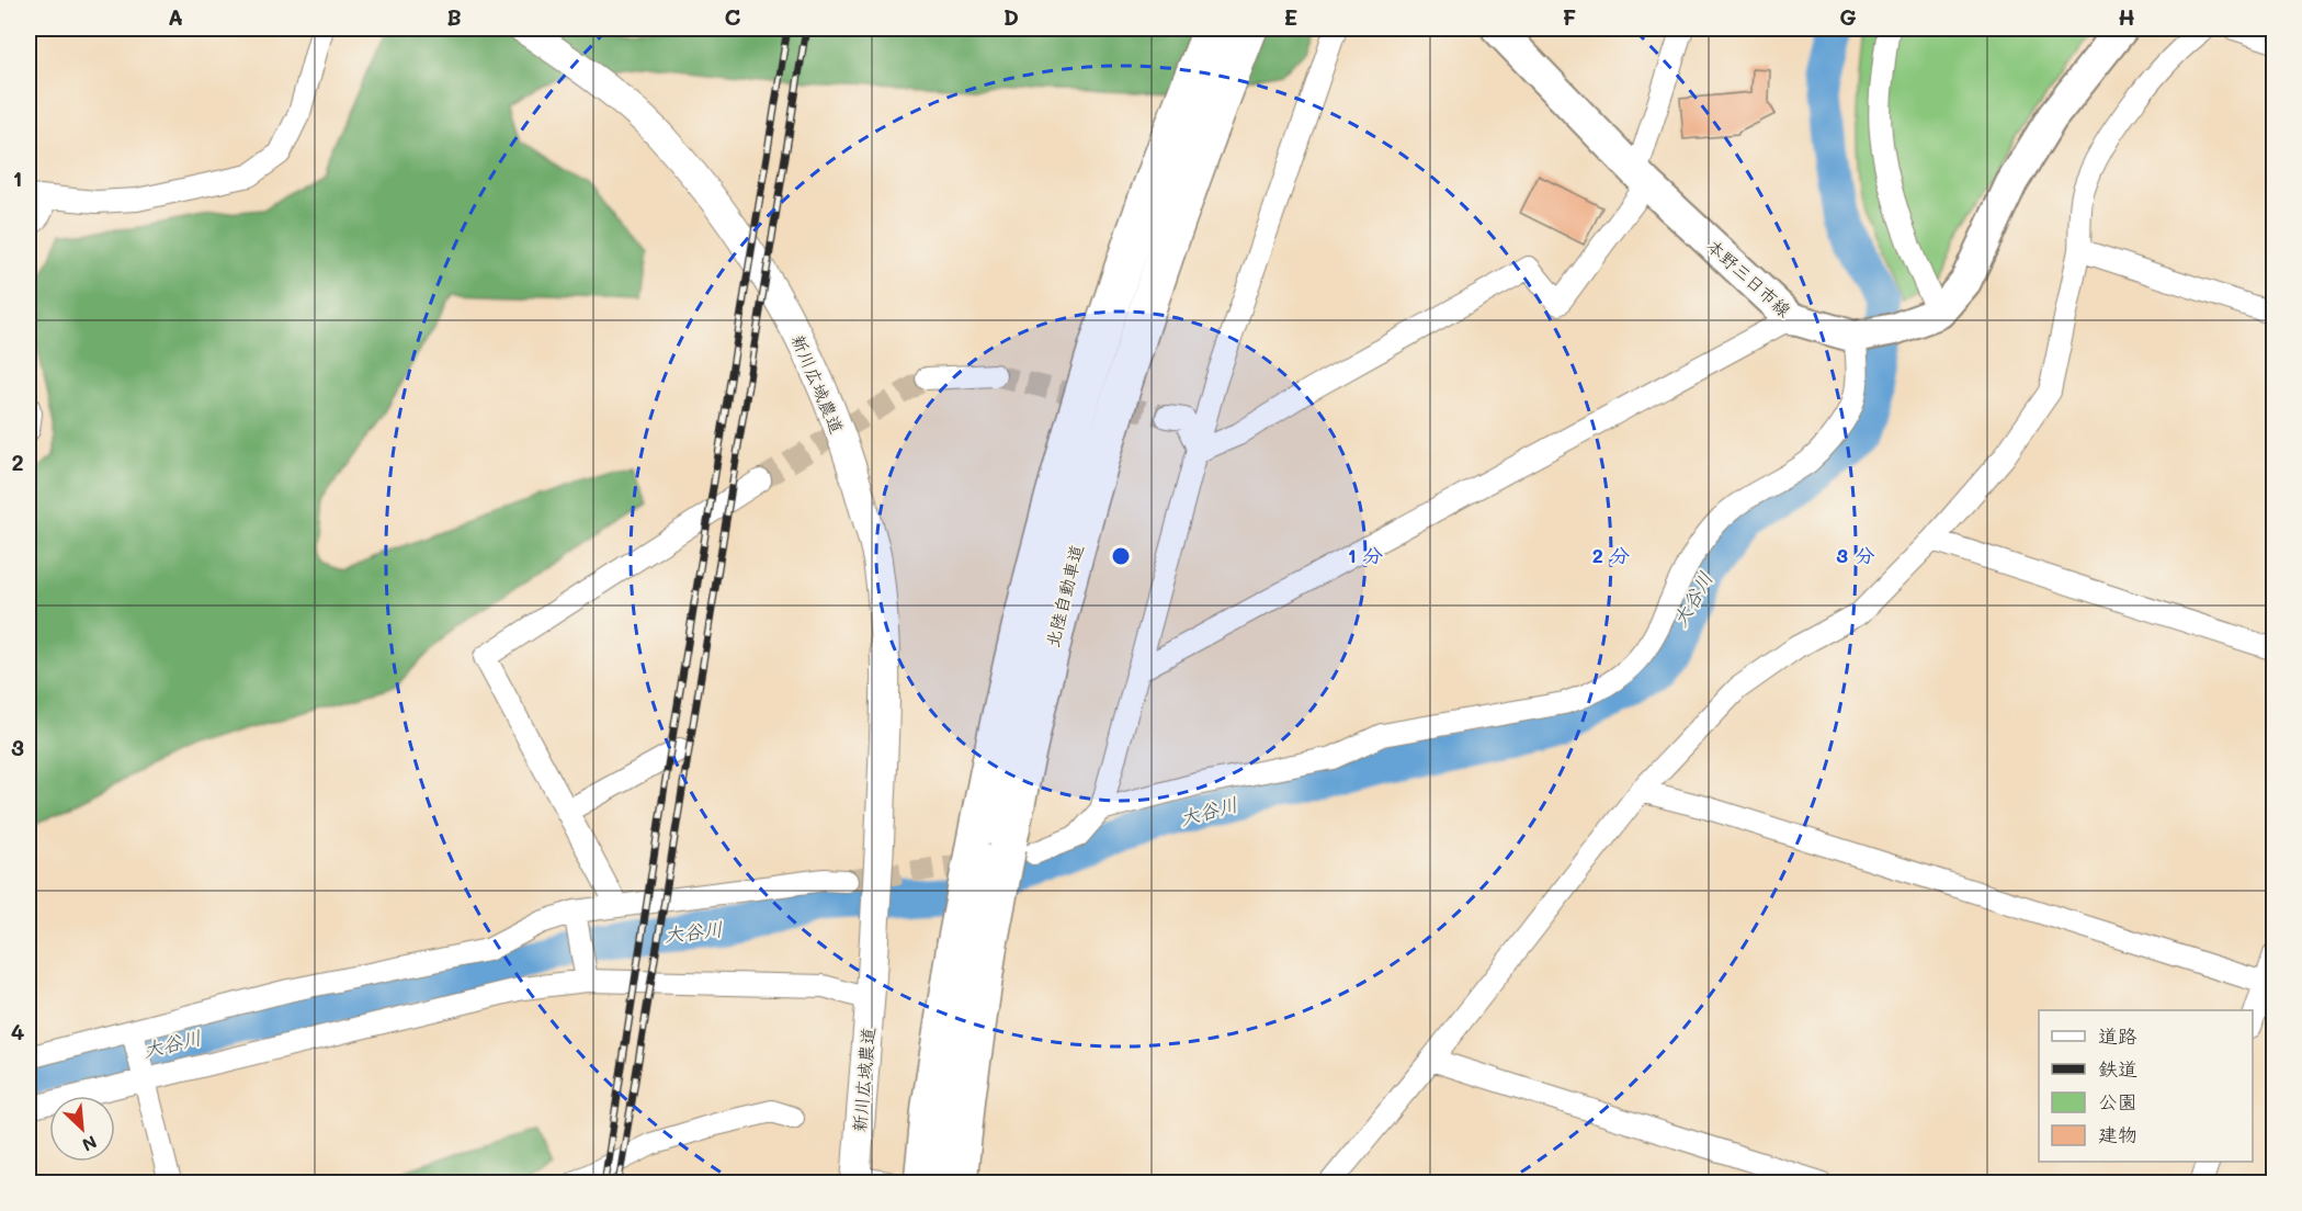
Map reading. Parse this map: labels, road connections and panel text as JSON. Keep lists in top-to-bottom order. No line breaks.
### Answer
{"streets":{"highway":["北陸自動車道"],"main road":["本野三日市線"],"street":["新川広域農道"]},"water":["大谷川"],"legend":["道路","鉄道","公園","建物"],"north":"bottom right","grid":{"columns":["A","B","C","D","E","F","G","H"],"rows":["1","2","3","4"]},"rings":["1 分","2 分","3 分"]}
